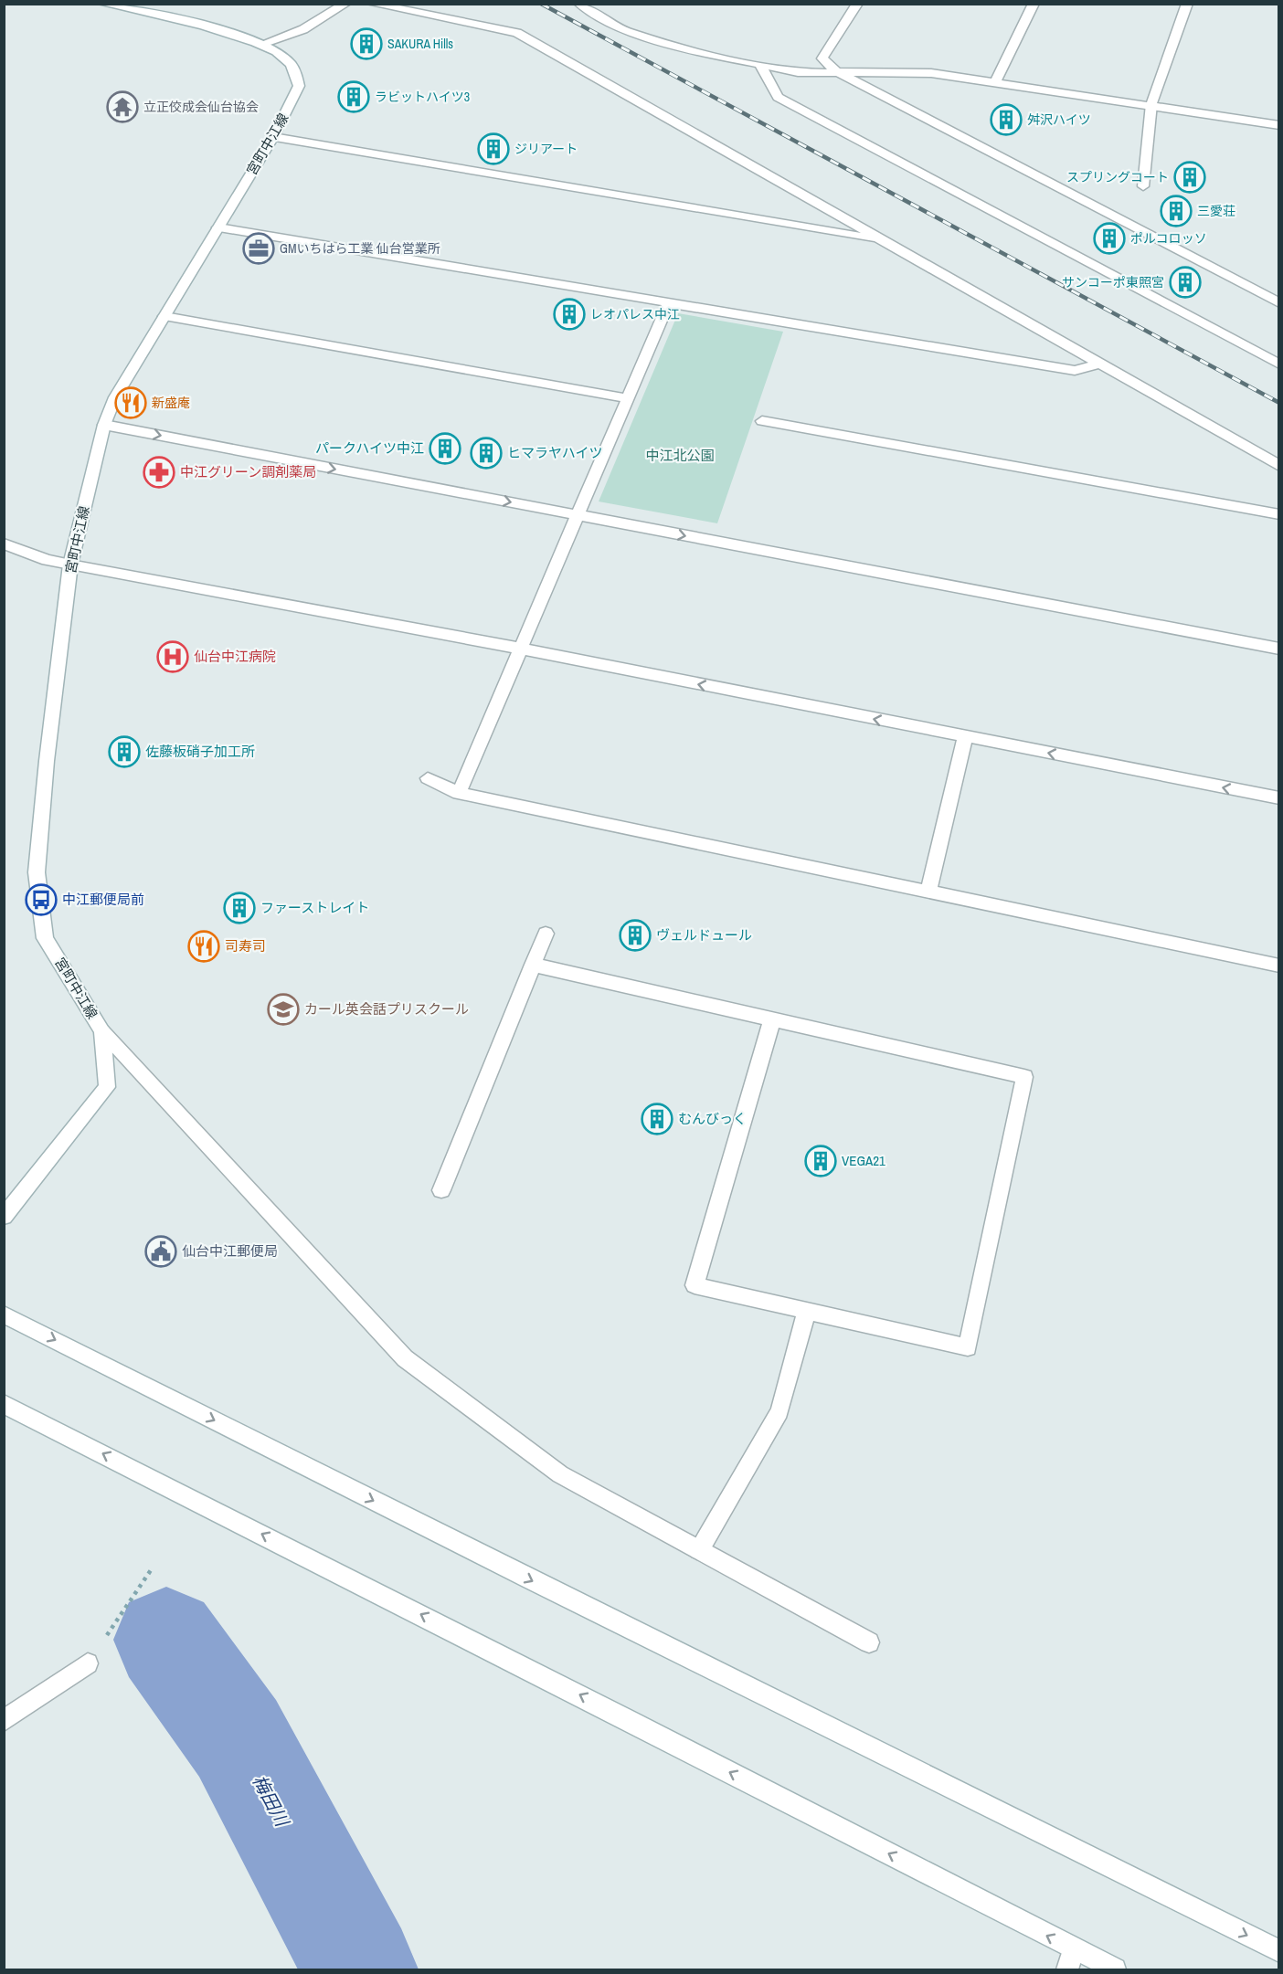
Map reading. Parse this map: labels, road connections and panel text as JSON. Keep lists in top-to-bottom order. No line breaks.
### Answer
{"streets":{"street":["宮町中江線"]},"water":["梅田川"],"parks":["中江北公園"],"places":{"building":["SAKURA Hills","ラビットハイツ3","舛沢ハイツ","ジリアート","スプリングコート","三愛荘","ポルコロッソ","サンコーポ東照宮","レオパレス中江","パークハイツ中江","ヒマラヤハイツ","佐藤板硝子加工所","ファーストレイト","ヴェルドュール","むんびっく","VEGA21"],"temple":["立正佼成会仙台協会"],"office":["GMいちはら工業 仙台営業所"],"restaurant":["新盛庵","司寿司"],"pharmacy":["中江グリーン調剤薬局"],"hospital":["仙台中江病院"],"bus stop":["中江郵便局前"],"school or university":["カール英会話プリスクール"],"public building":["仙台中江郵便局"]}}
